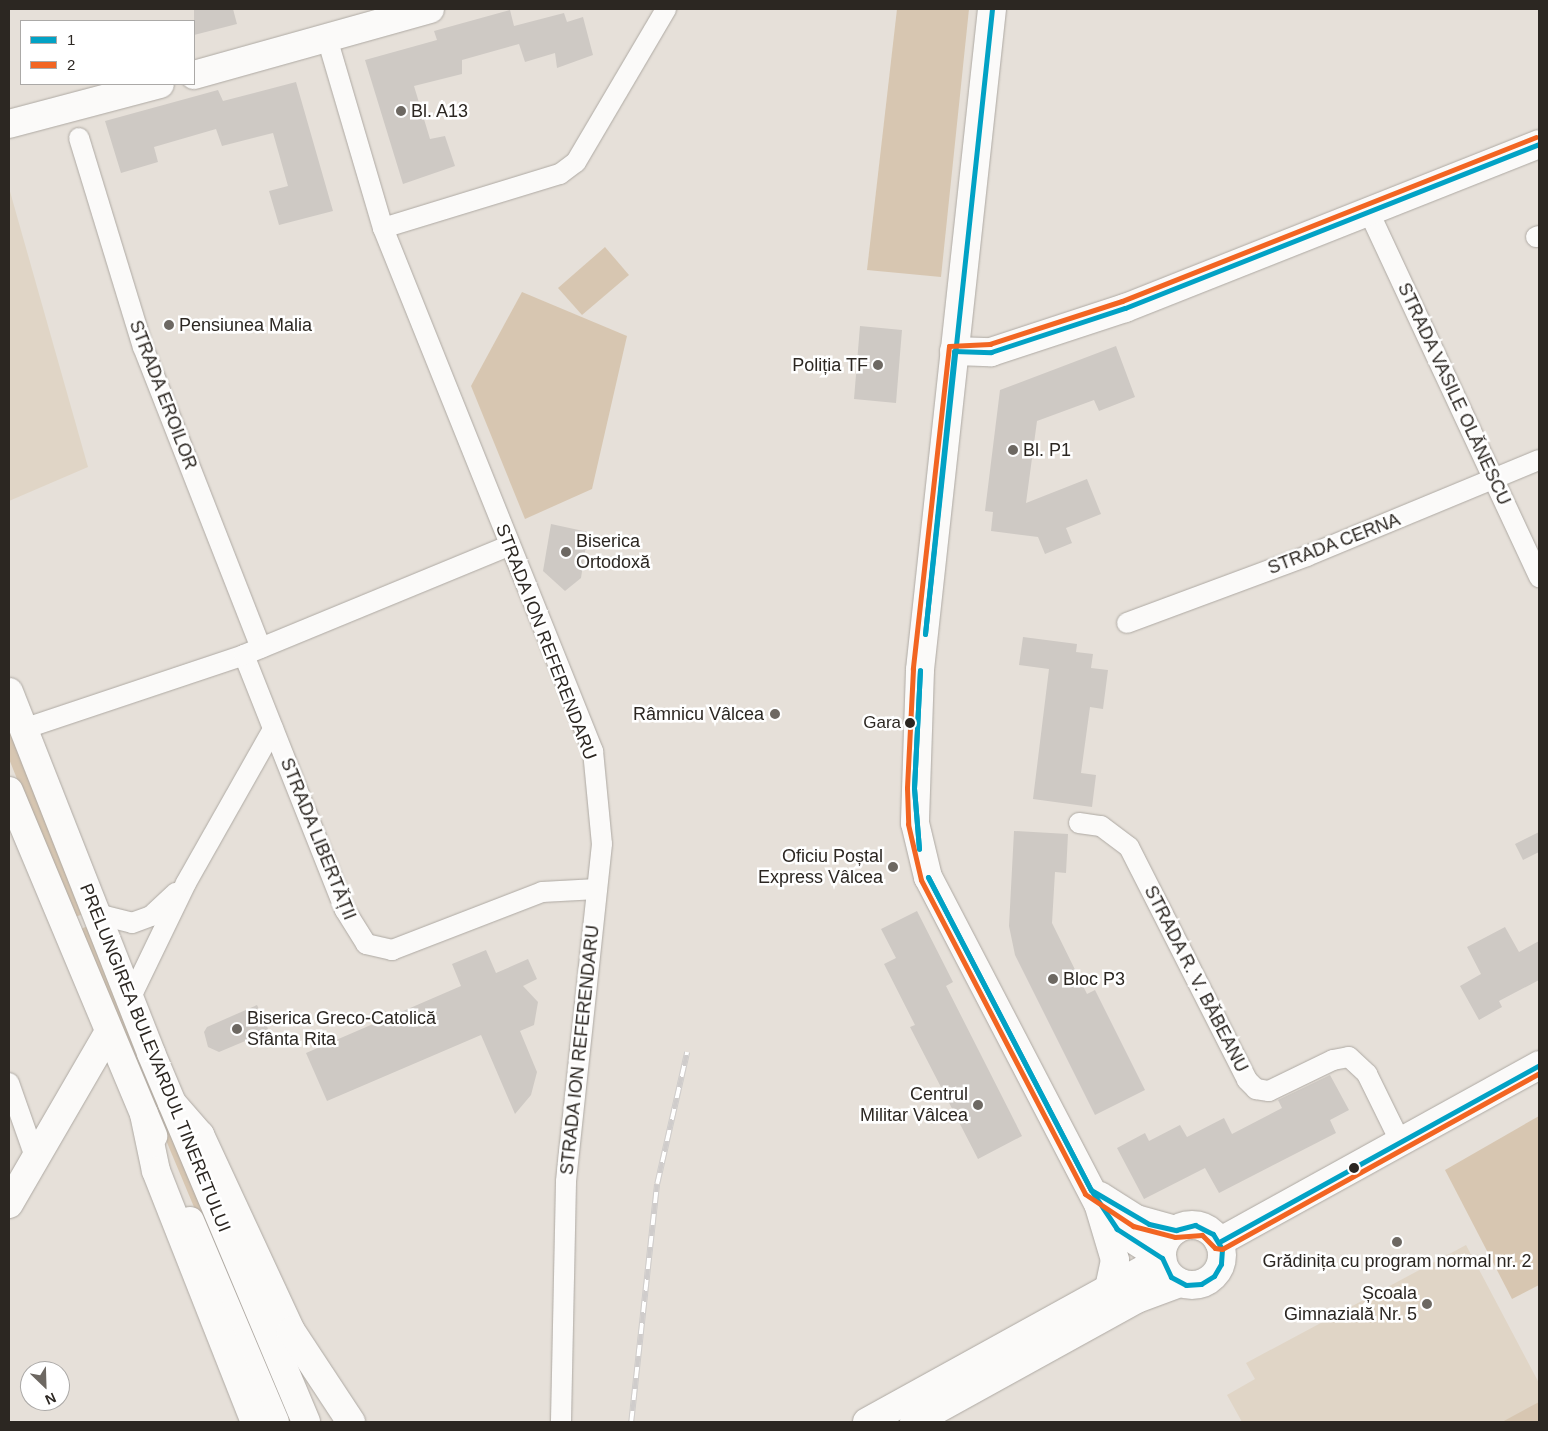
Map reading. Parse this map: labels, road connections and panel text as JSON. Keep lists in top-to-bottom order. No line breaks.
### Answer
{"streets":{"main road":["PRELUNGIREA BULEVARDUL TINERETULUI"],"street":["STRADA VASILE OLĂNESCU","STRADA EROILOR","STRADA CERNA","STRADA ION REFERENDARU","STRADA LIBERTĂȚII","STRADA R. V. BĂBEANU"]},"crossings":[["STRADA VASILE OLĂNESCU","STRADA CERNA"],["STRADA EROILOR","STRADA LIBERTĂȚII"],["STRADA ION REFERENDARU","STRADA LIBERTĂȚII"],["STRADA LIBERTĂȚII","PRELUNGIREA BULEVARDUL TINERETULUI"]],"places":["Bl. A13","Pensiunea Malia","Poliția TF","Bl. P1","Biserica Ortodoxă","Râmnicu Vâlcea","Gara","Oficiu Poștal Express Vâlcea","Bloc P3","Biserica Greco-Catolică Sfânta Rita","Centrul Militar Vâlcea","Grădinița cu program normal nr. 2","Școala Gimnazială Nr. 5"],"lines":["transit line 1","transit line 2"],"legend":["1","2"],"north":"bottom right"}
